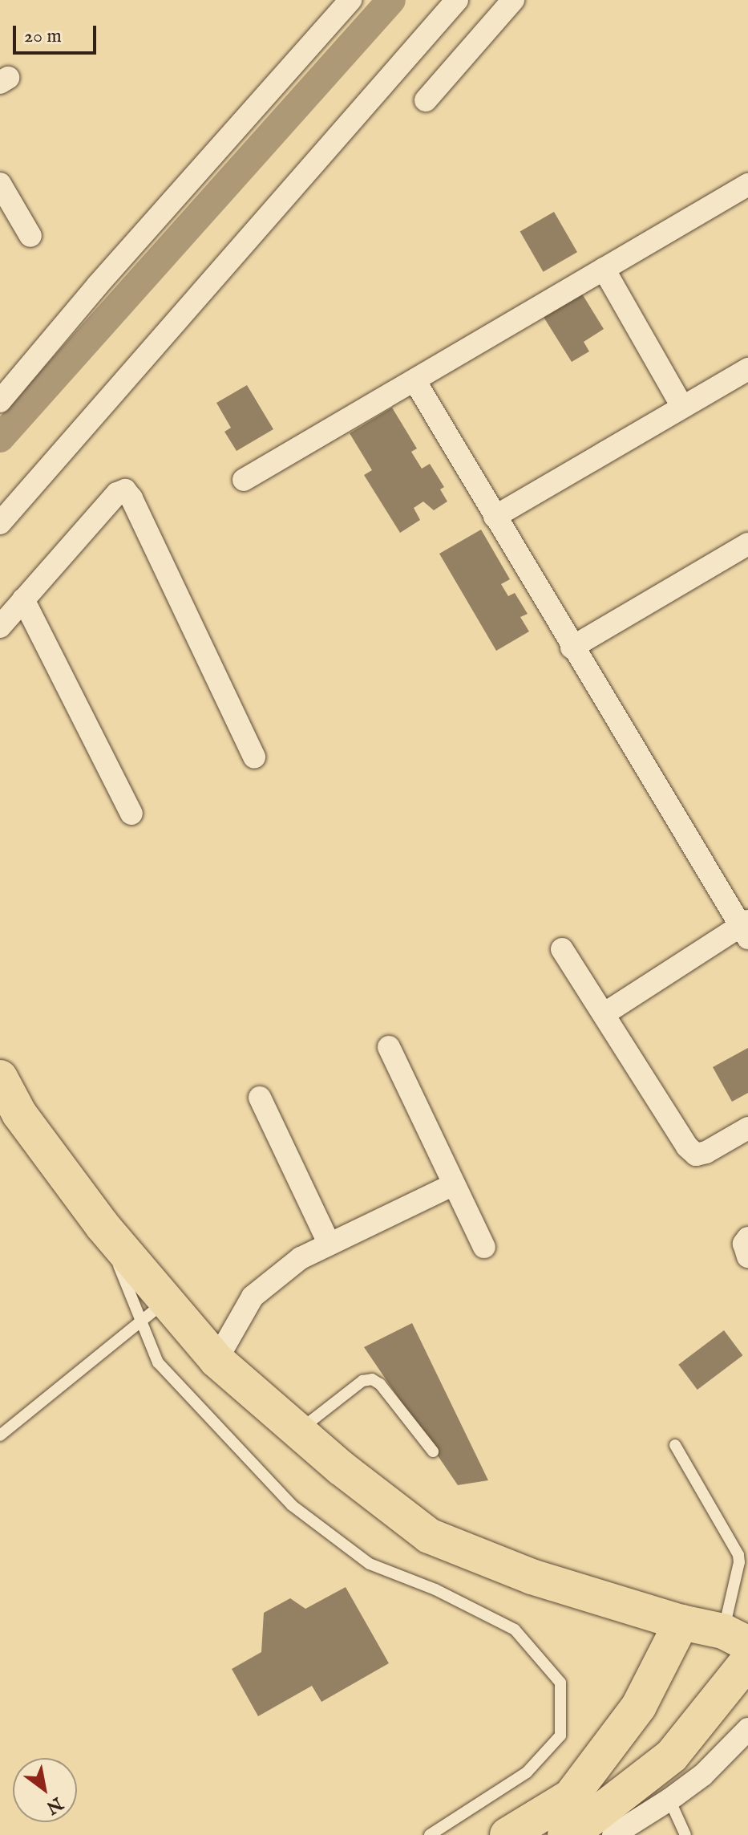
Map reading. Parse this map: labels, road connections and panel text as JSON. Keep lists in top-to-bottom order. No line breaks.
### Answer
{"scale_bar":"20 m","north":"bottom right"}
